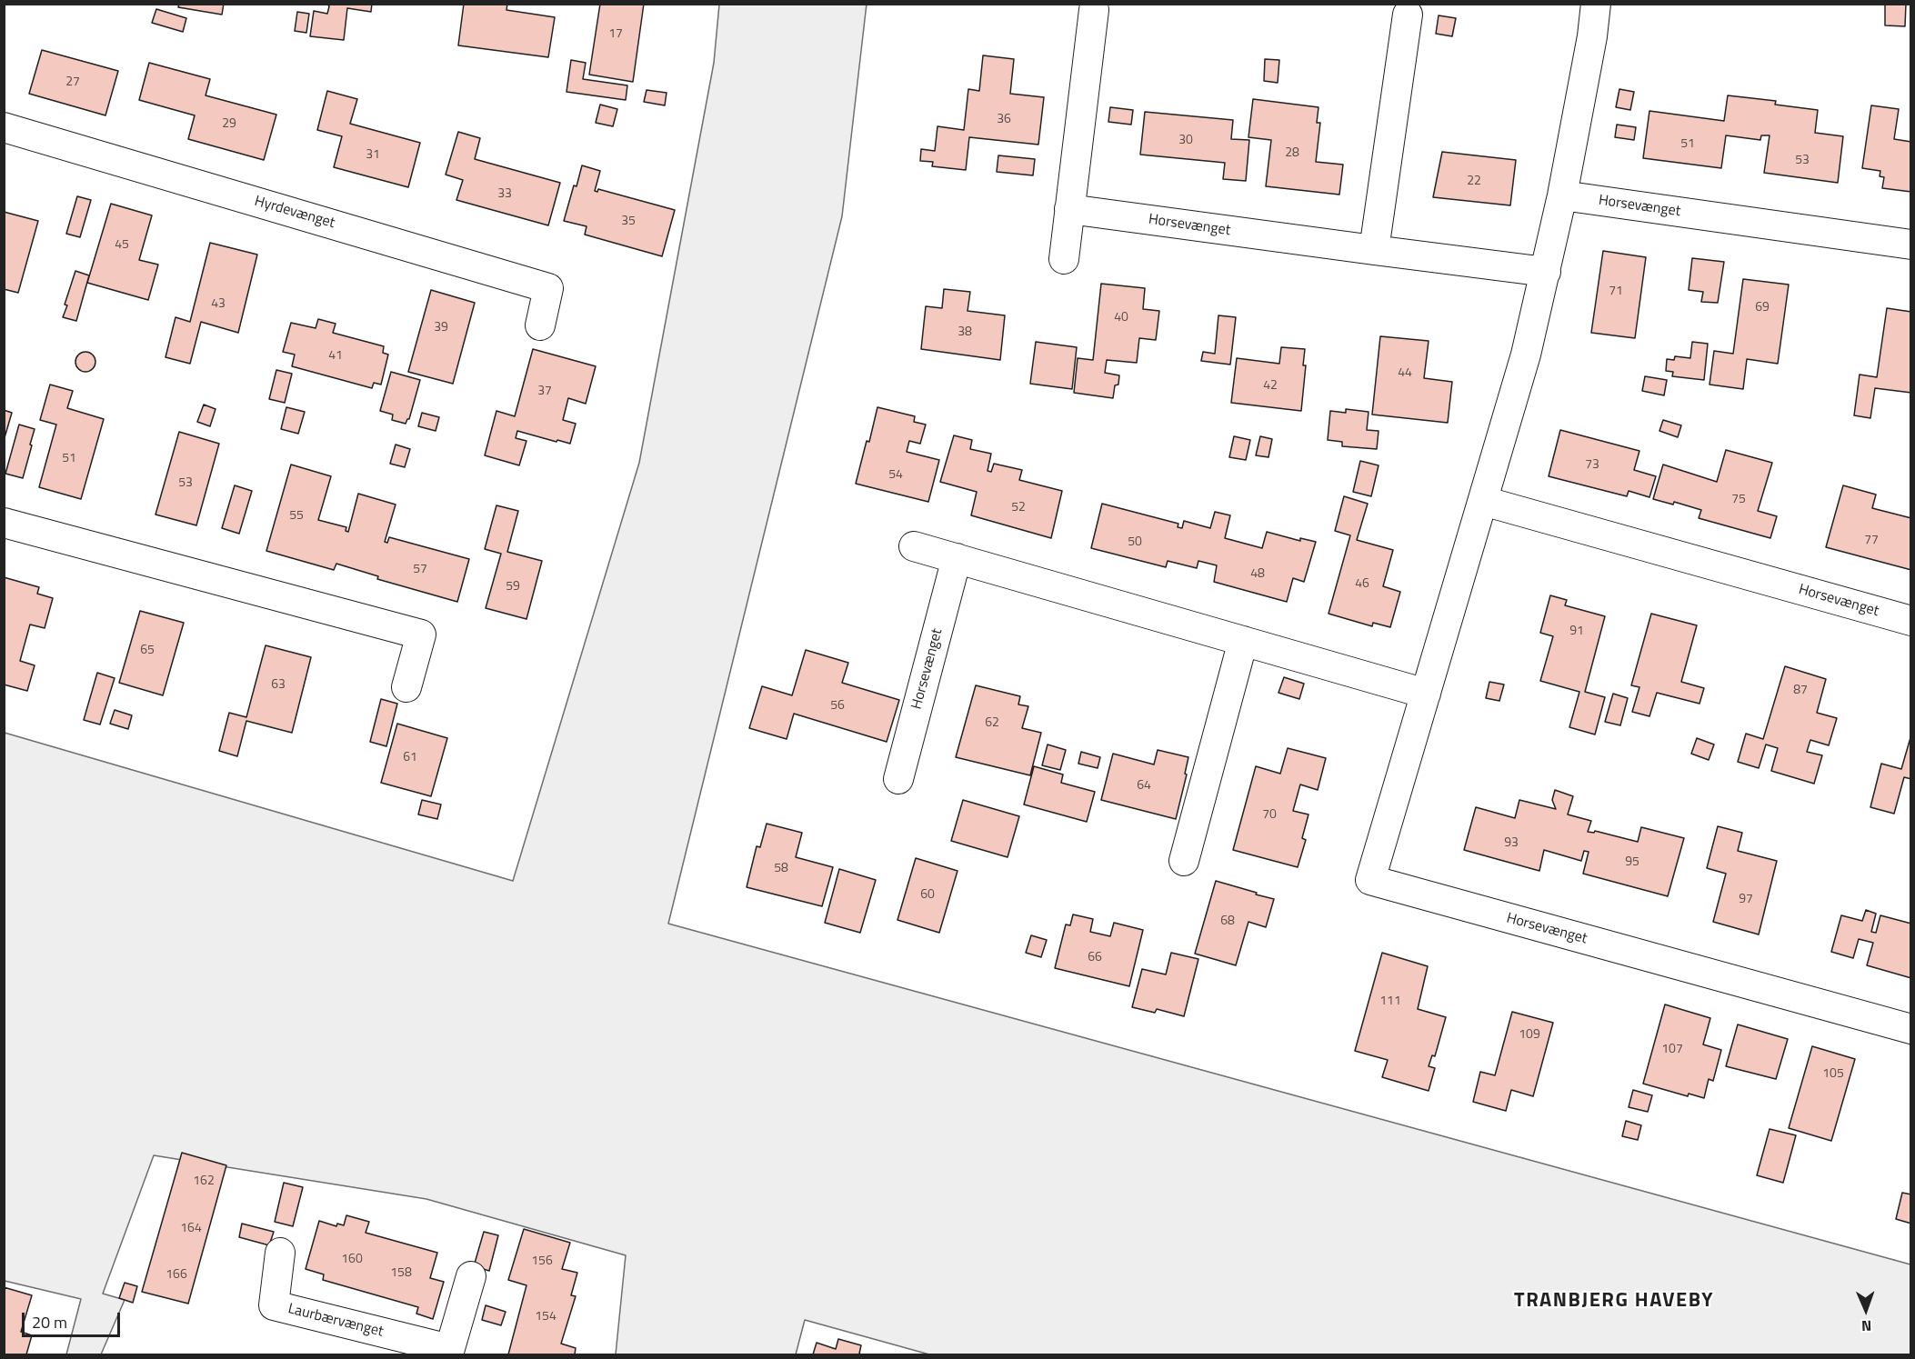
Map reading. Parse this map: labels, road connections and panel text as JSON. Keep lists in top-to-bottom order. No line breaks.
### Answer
{"streets":{"street":["Horsevænget","Hyrdevænget","Laurbærvænget"]},"districts":["TRANBJERG HAVEBY"],"house_numbers":["17","27","36","29","30","51","28","31","53","22","33","35","45","71","43","69","40","39","38","41","44","42","37","51","73","54","53","75","52","55","77","50","57","48","46","59","91","65","63","87","56","62","61","64","70","93","95","58","60","97","68","66","111","109","107","105","162","164","160","156","158","166","154"],"scale_bar":"20 m","north":"bottom"}
